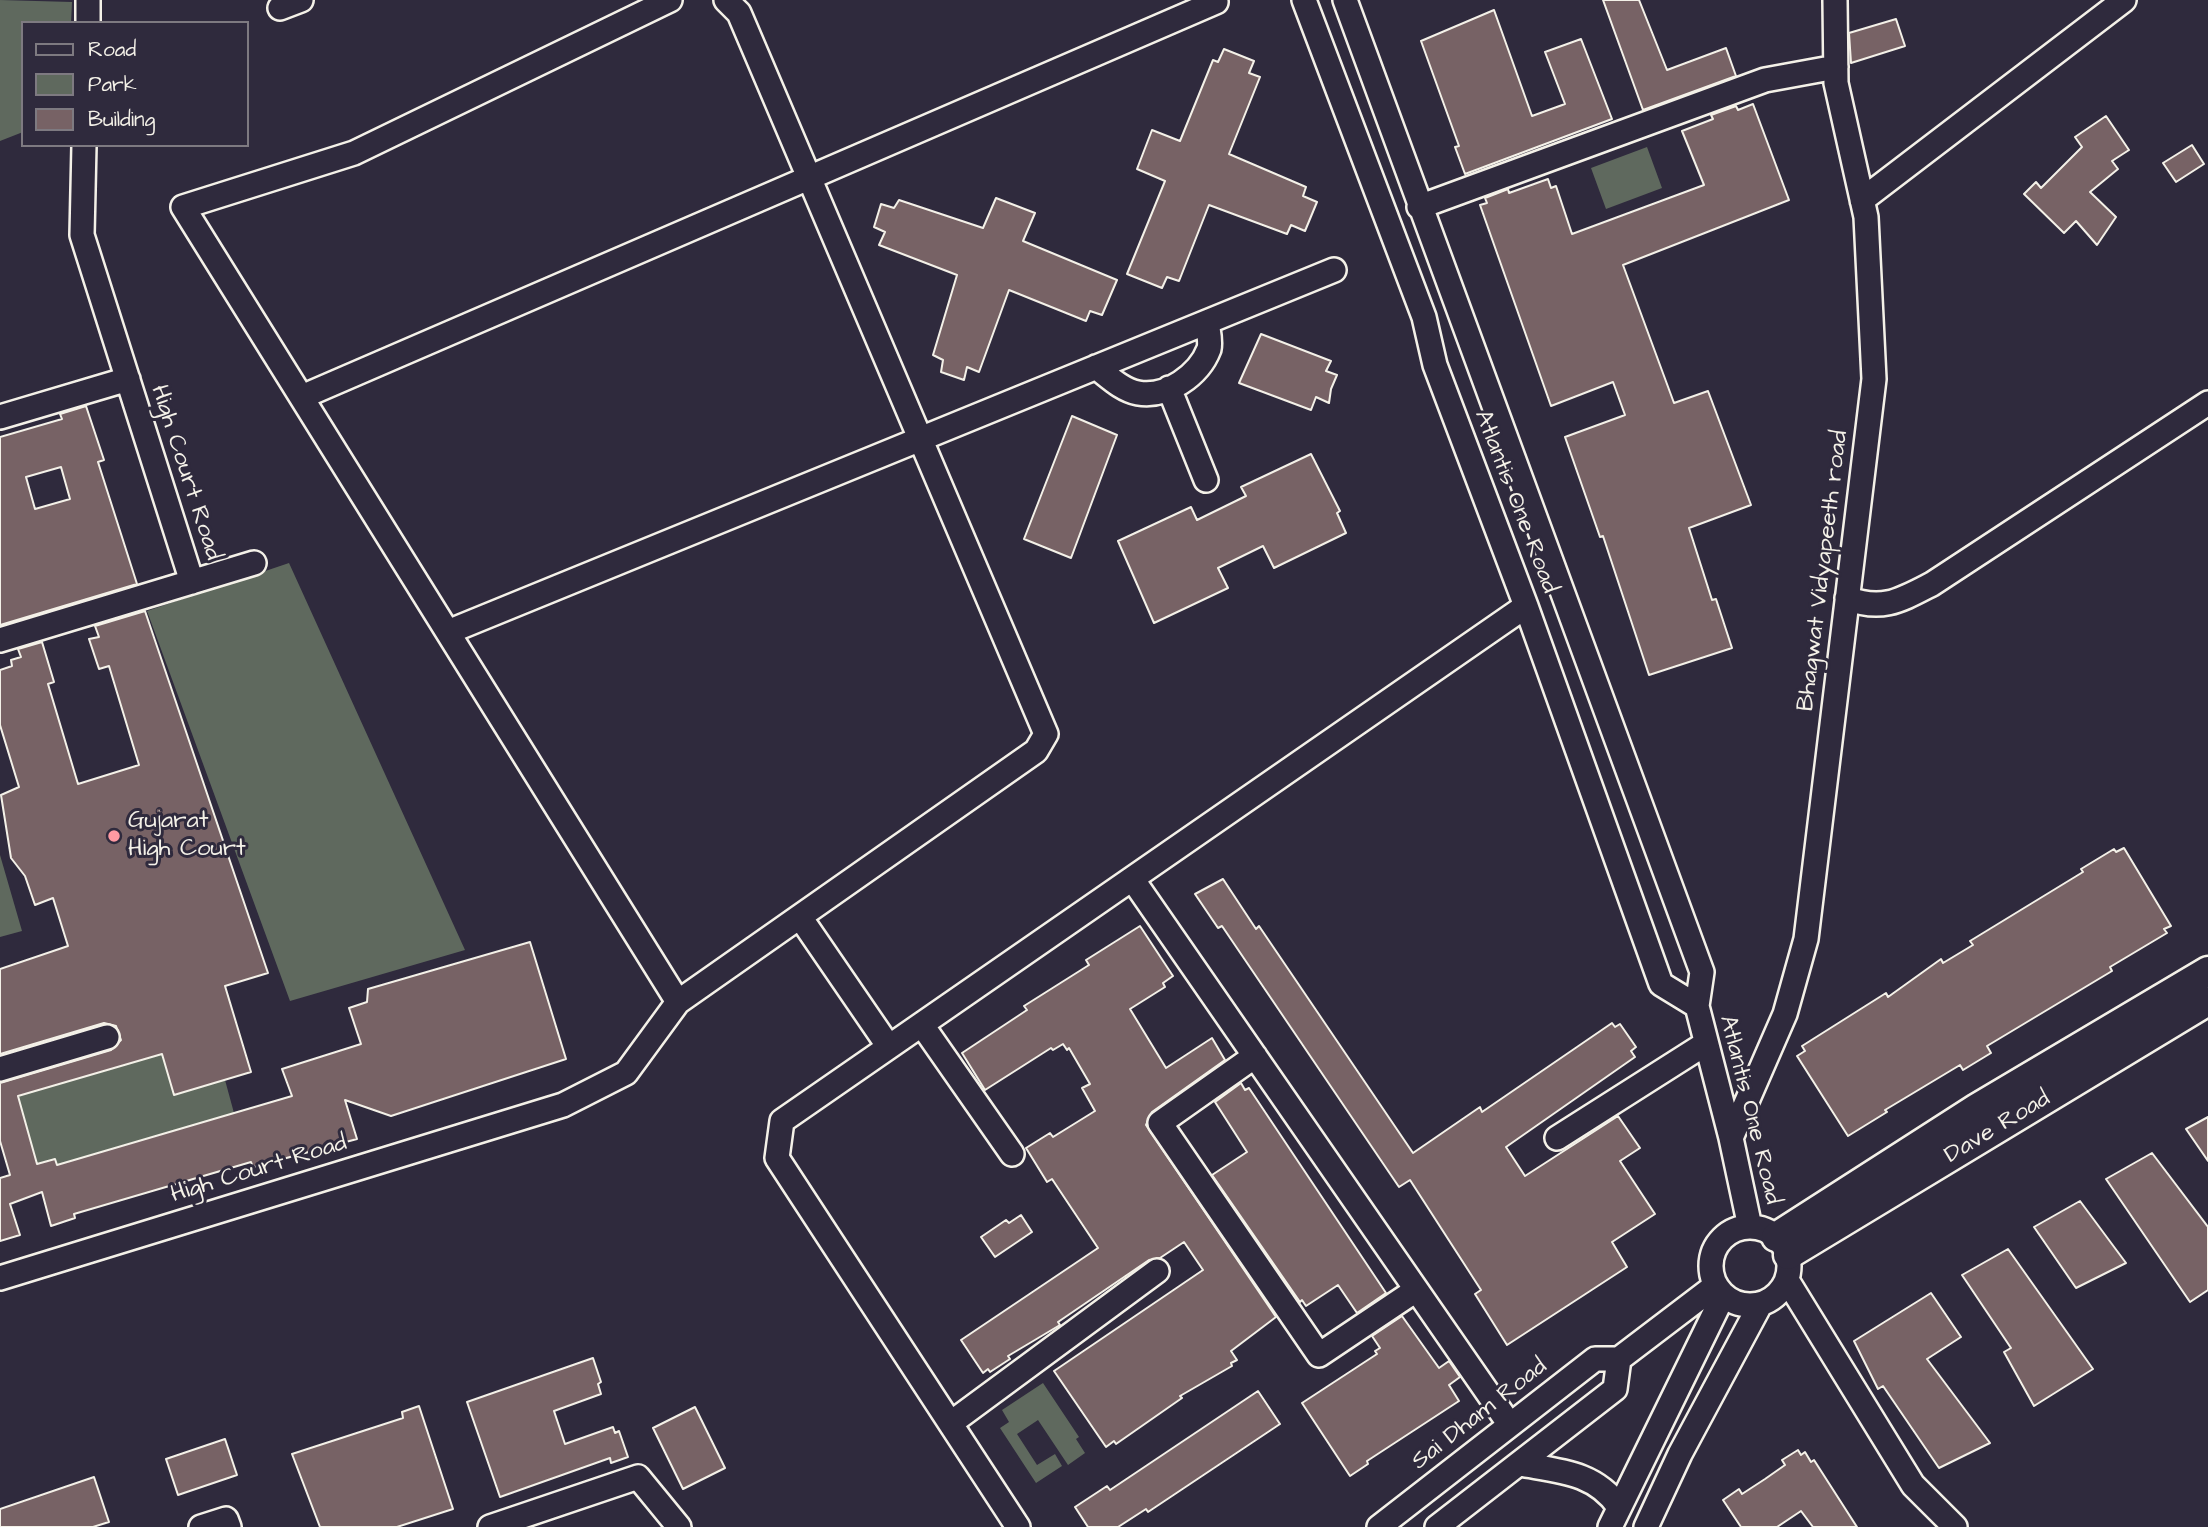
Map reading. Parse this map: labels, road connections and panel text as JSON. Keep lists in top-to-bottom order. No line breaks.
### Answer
{"streets":{"main road":["Dave Road"],"street":["High Court Road","Atlantis One Road","Bhagwat Vidyapeeth road","Sai Dham Road"]},"crossings":[["Atlantis One Road","Bhagwat Vidyapeeth road"],["Atlantis One Road","Dave Road"],["Atlantis One Road","Sai Dham Road"],["Dave Road","Sai Dham Road"]],"places":["Gujarat High Court"],"legend":["Road","Park","Building"]}
